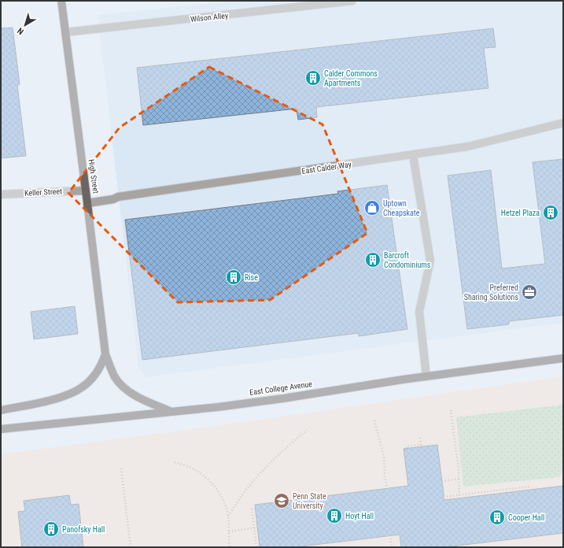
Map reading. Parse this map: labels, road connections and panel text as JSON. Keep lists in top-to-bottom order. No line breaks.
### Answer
{"streets":{"main road":["High Street","East College Avenue"],"street":["Wilson Alley","East Calder Way","Keller Street"]},"crossings":[["Wilson Alley","High Street"],["East Calder Way","High Street"],["High Street","Keller Street"]],"places":{"building":["Calder Commons Apartments","Hetzel Plaza","Barcroft Condominiums","Rise","Hoyt Hall","Cooper Hall","Panofsky Hall"],"shop":["Uptown Cheapskate"],"office":["Preferred Sharing Solutions"],"school or university":["Penn State University"]},"north":"bottom left"}
